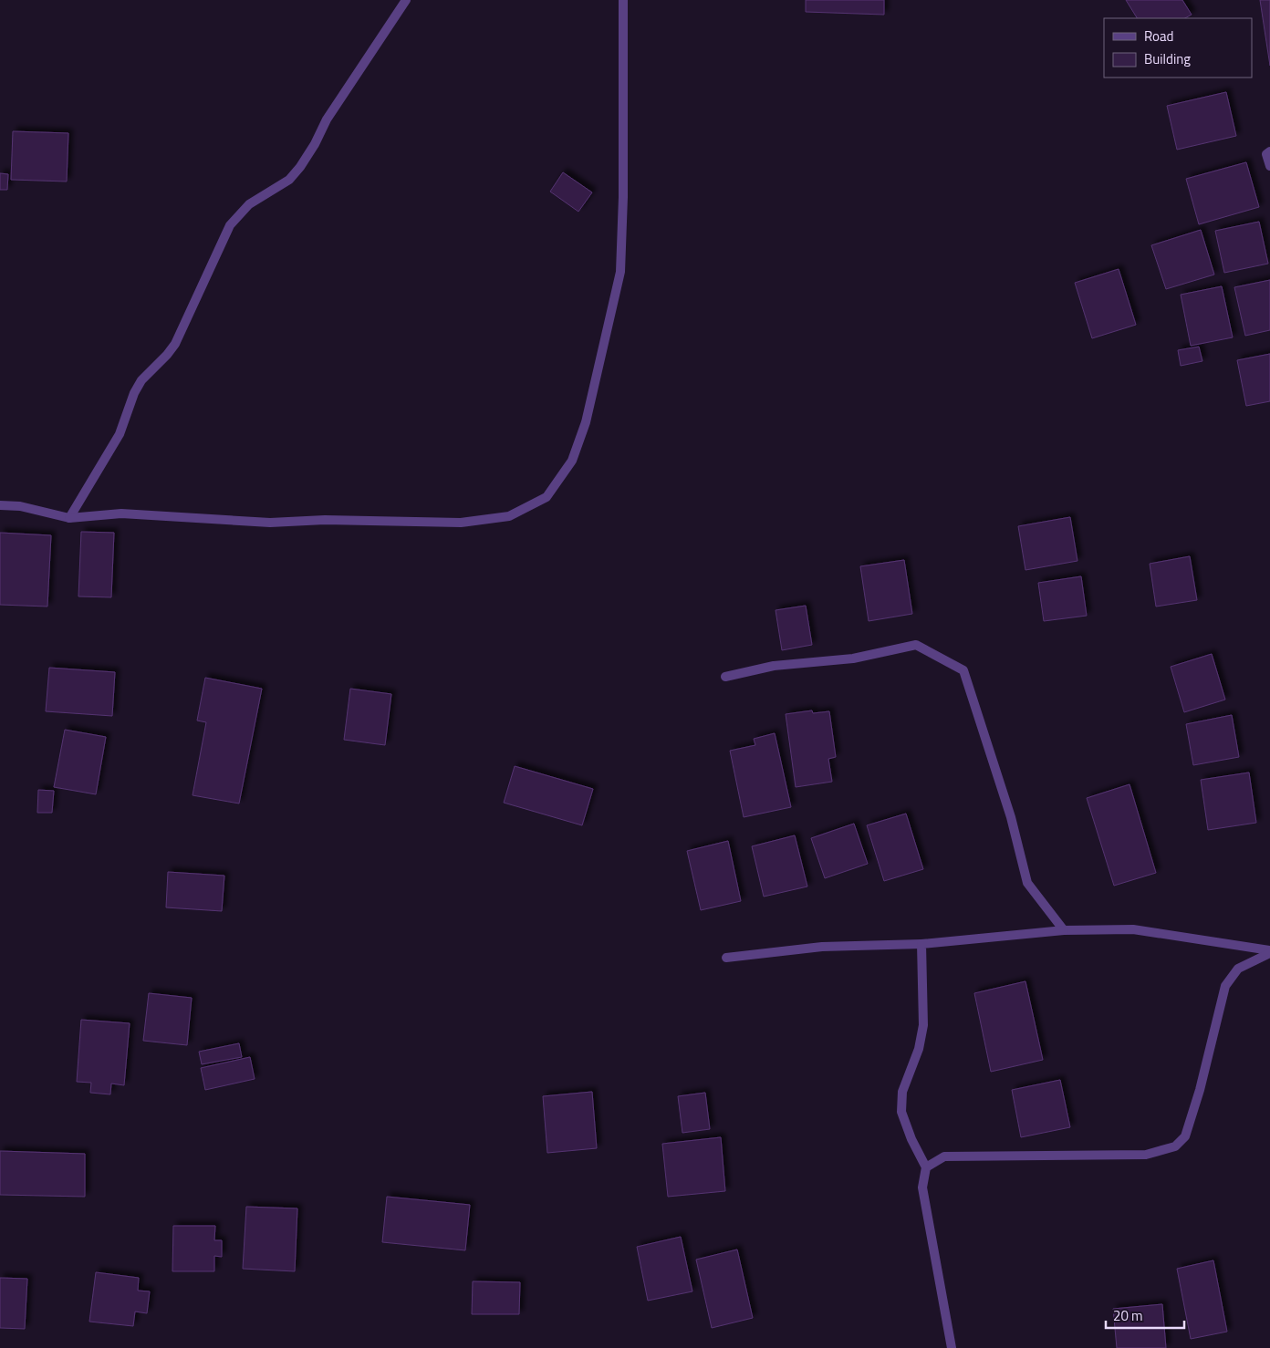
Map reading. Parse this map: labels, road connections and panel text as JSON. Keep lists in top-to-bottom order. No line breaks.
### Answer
{"legend":["Road","Building"],"scale_bar":"20 m"}
